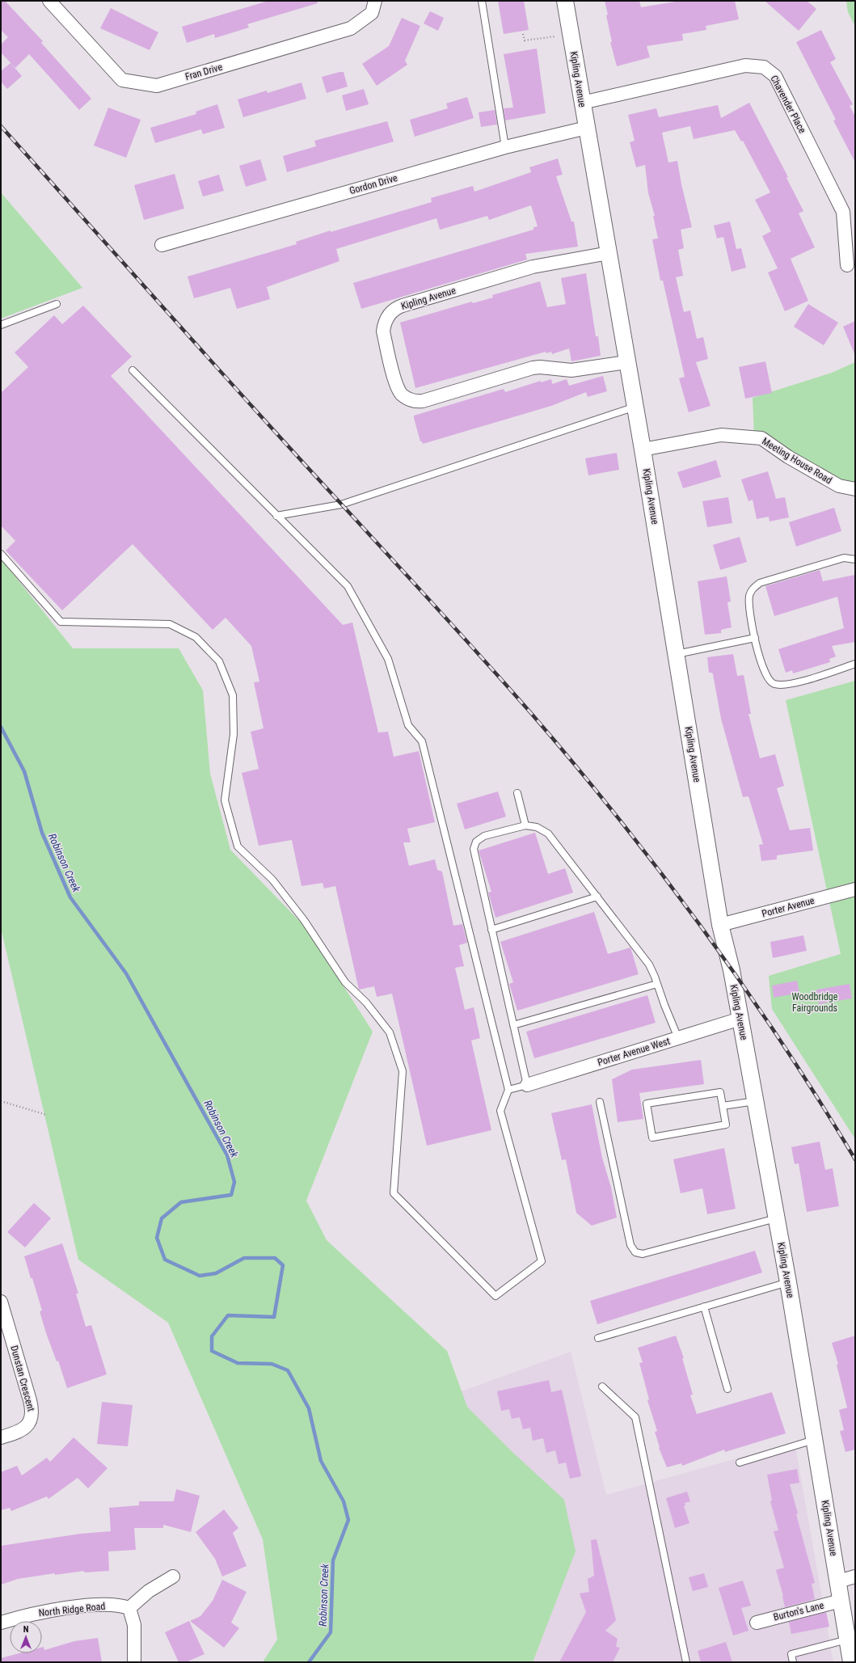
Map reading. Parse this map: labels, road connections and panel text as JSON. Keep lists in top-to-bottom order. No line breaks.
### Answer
{"streets":{"street":["Fran Drive","Kipling Avenue","Chavender Place","Gordon Drive","Meeting House Road","Porter Avenue","Porter Avenue West","Dunstan Crescent","North Ridge Road","Burton's Lane"]},"crossings":[["Kipling Avenue","Chavender Place"],["Kipling Avenue","Gordon Drive"],["Kipling Avenue","Meeting House Road"],["Kipling Avenue","Porter Avenue"],["Kipling Avenue","Porter Avenue West"],["Kipling Avenue","Burton's Lane"]],"water":["Robinson Creek"],"parks":["Woodbridge Fairgrounds"],"north":"top"}
